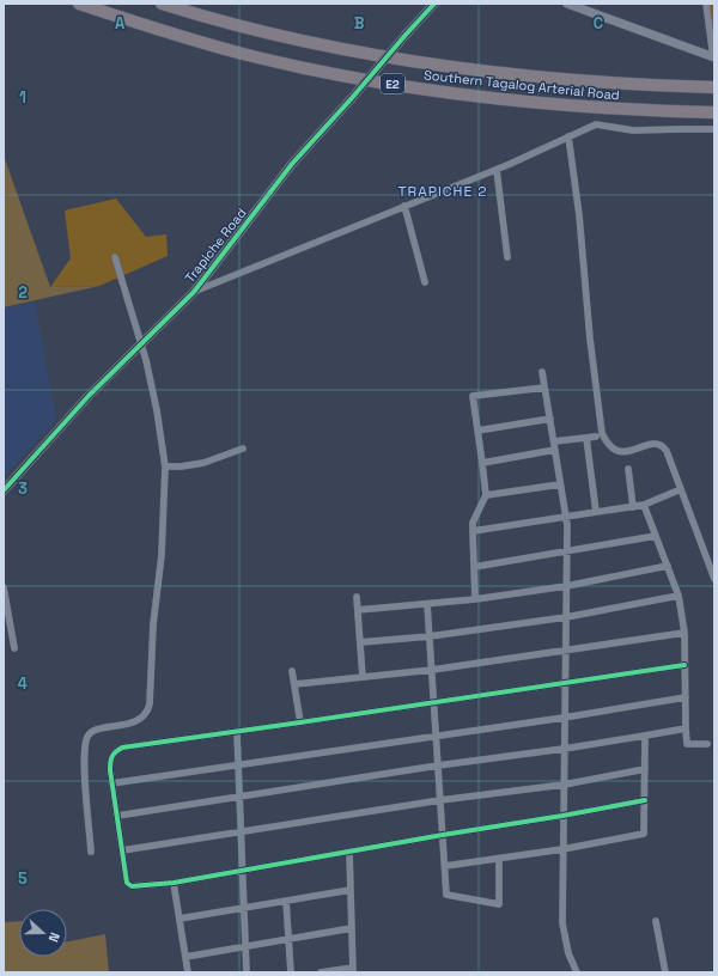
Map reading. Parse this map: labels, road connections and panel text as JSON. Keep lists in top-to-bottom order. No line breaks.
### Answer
{"streets":{"highway":["E2","Southern Tagalog Arterial Road"],"street":["Trapiche Road"]},"districts":["TRAPICHE 2"],"north":"right","grid":{"columns":["A","B","C"],"rows":["1","2","3","4","5"]}}
